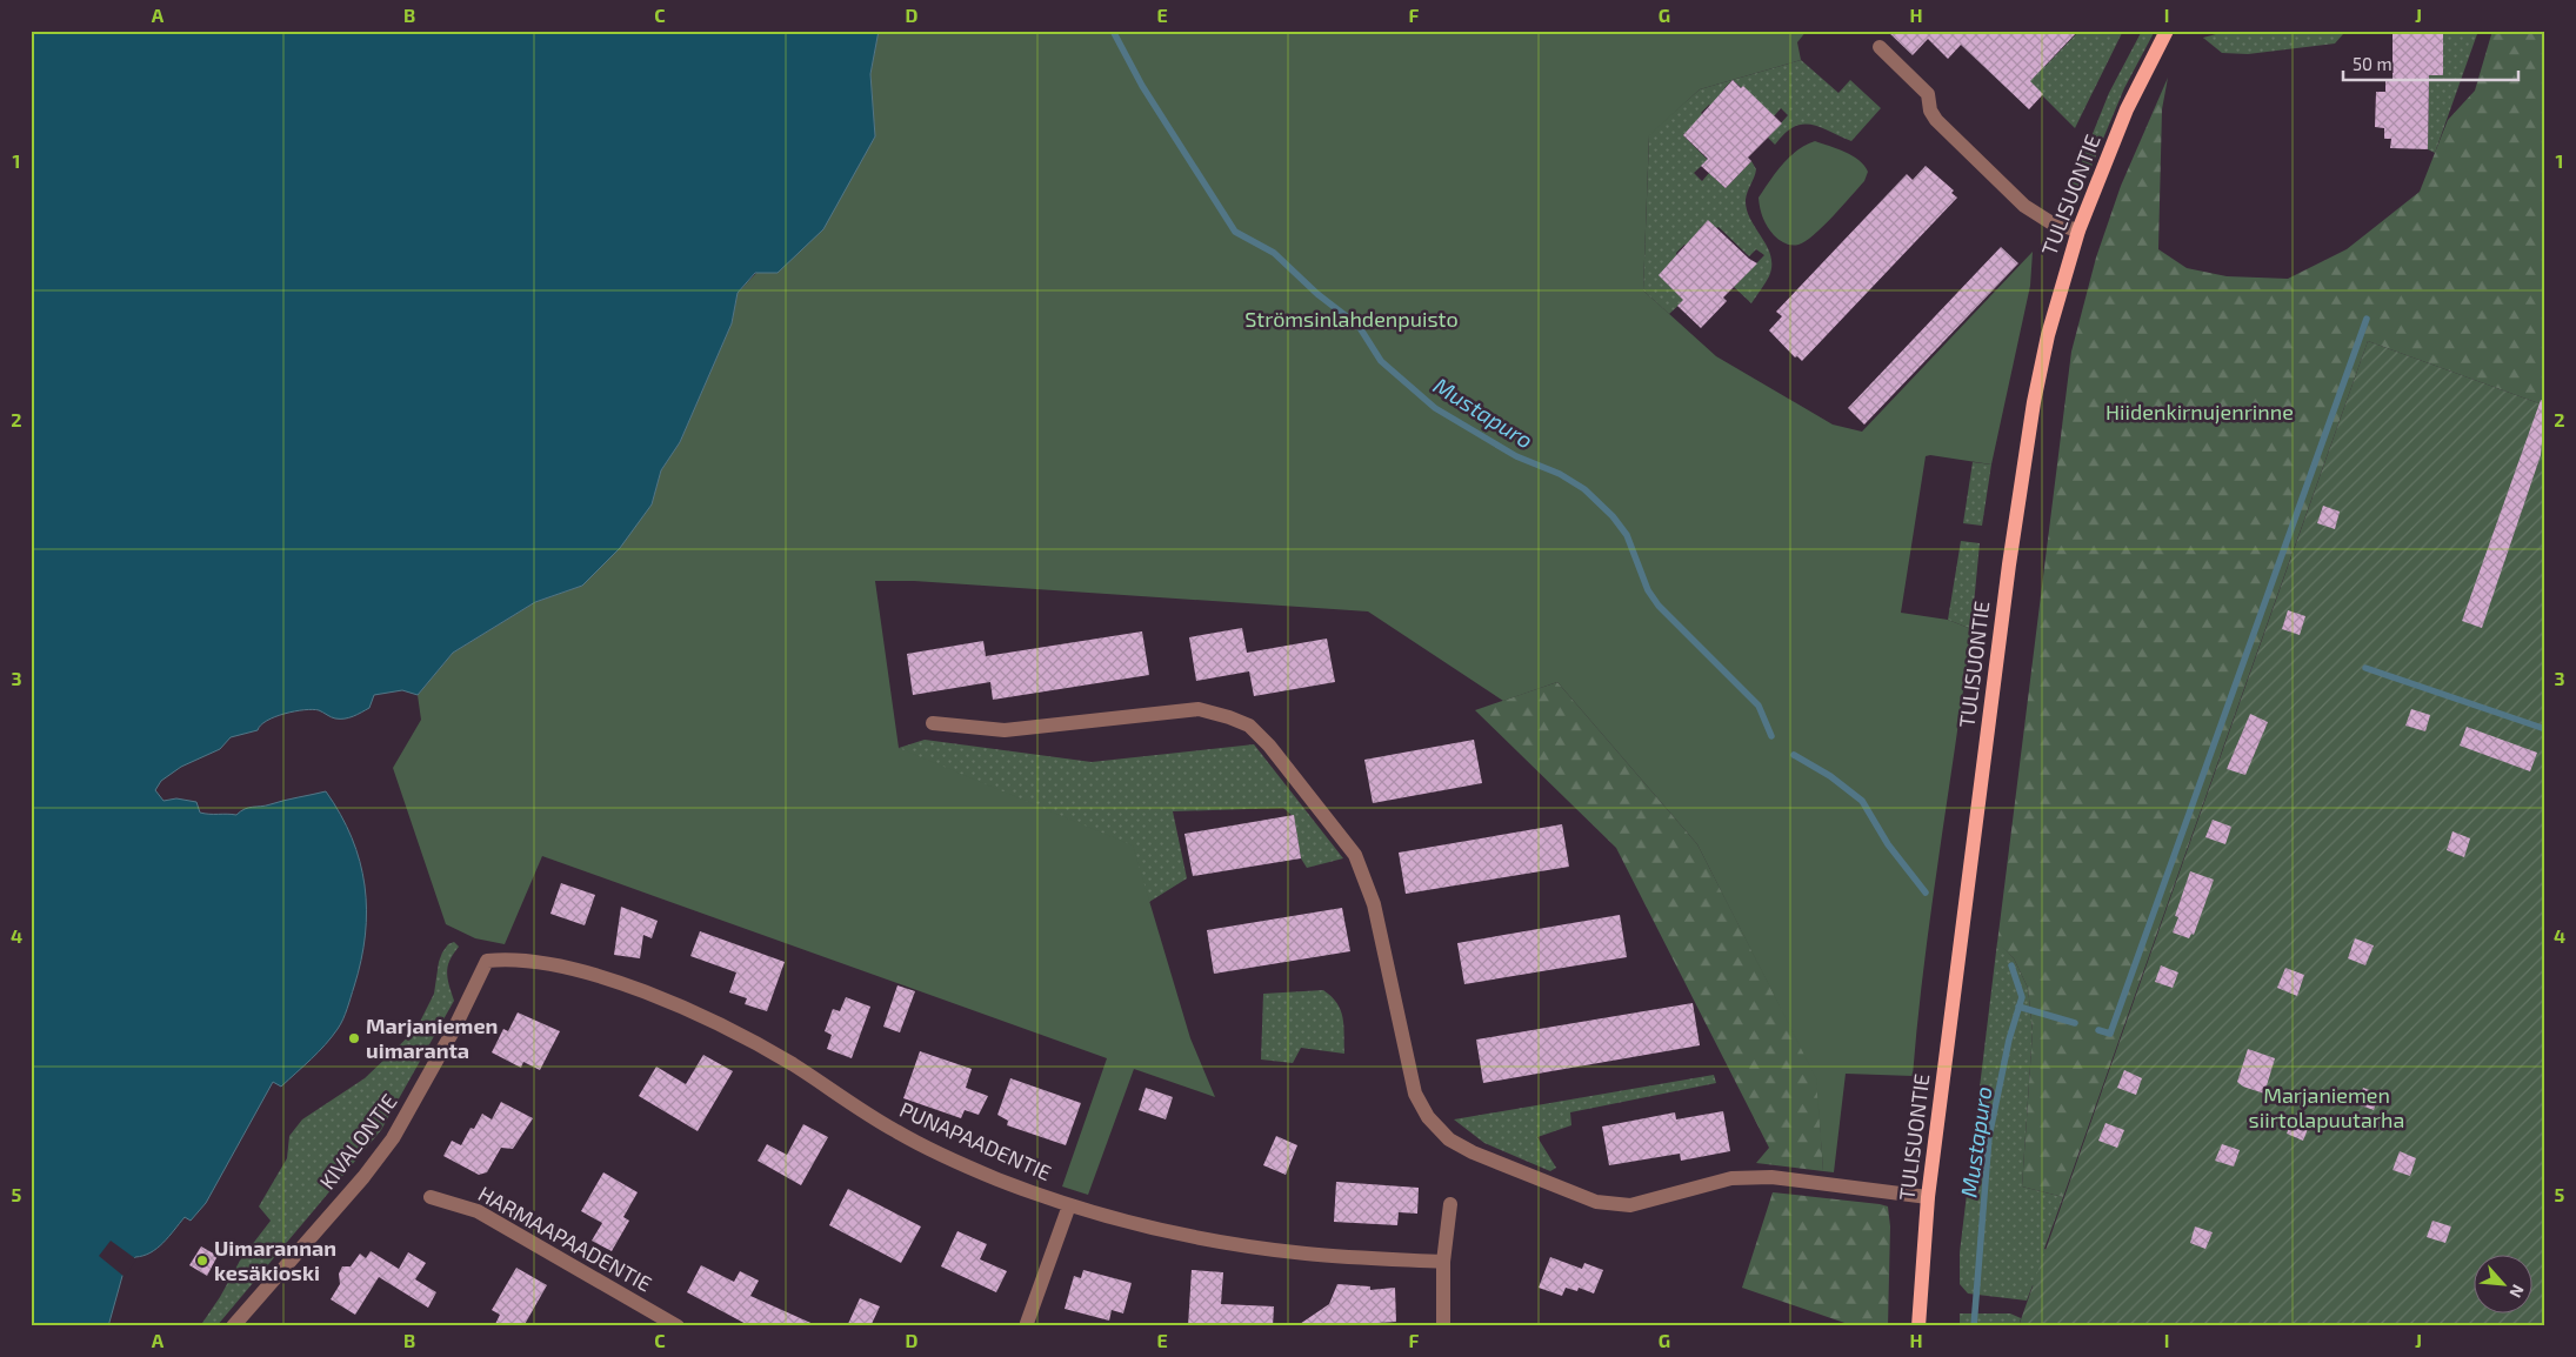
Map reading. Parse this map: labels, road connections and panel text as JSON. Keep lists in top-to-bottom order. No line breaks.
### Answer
{"streets":{"main road":["TULISUONTIE"],"street":["KIVALONTIE","PUNAPAADENTIE","HARMAAPAADENTIE"]},"crossings":[["KIVALONTIE","PUNAPAADENTIE"]],"water":["Mustapuro"],"parks":["Strömsinlahdenpuisto","Hiidenkirnujenrinne","Marjaniemen siirtolapuutarha"],"places":["Marjaniemen uimaranta","Uimarannan kesäkioski"],"scale_bar":"50 m","north":"bottom right","grid":{"columns":["A","B","C","D","E","F","G","H","I","J"],"rows":["1","2","3","4","5"]}}
